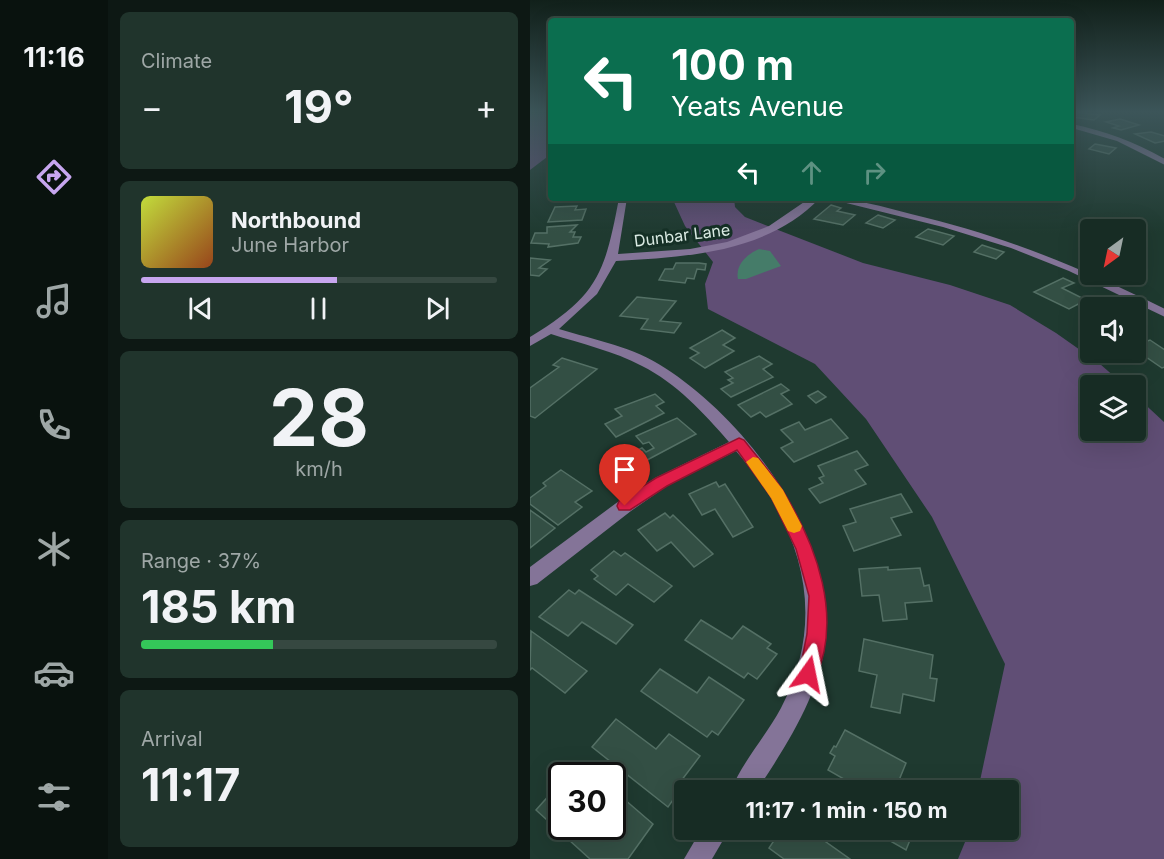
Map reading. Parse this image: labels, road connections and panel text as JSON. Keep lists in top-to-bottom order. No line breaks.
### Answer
{"streets":{"street":["Dunbar Lane"]},"north":"bottom left","page":{"tabs":"11:16","tile":["Climate",["28","km/h"],["Range · 37%","185 km"],["Arrival","11:17"]],"turn":["100 m","Yeats Avenue"],"heat":["−","19°","+"],"song":["Northbound","June Harbor"],"limit":"30","trip":"11:17 · 1 min · 150 m"}}
